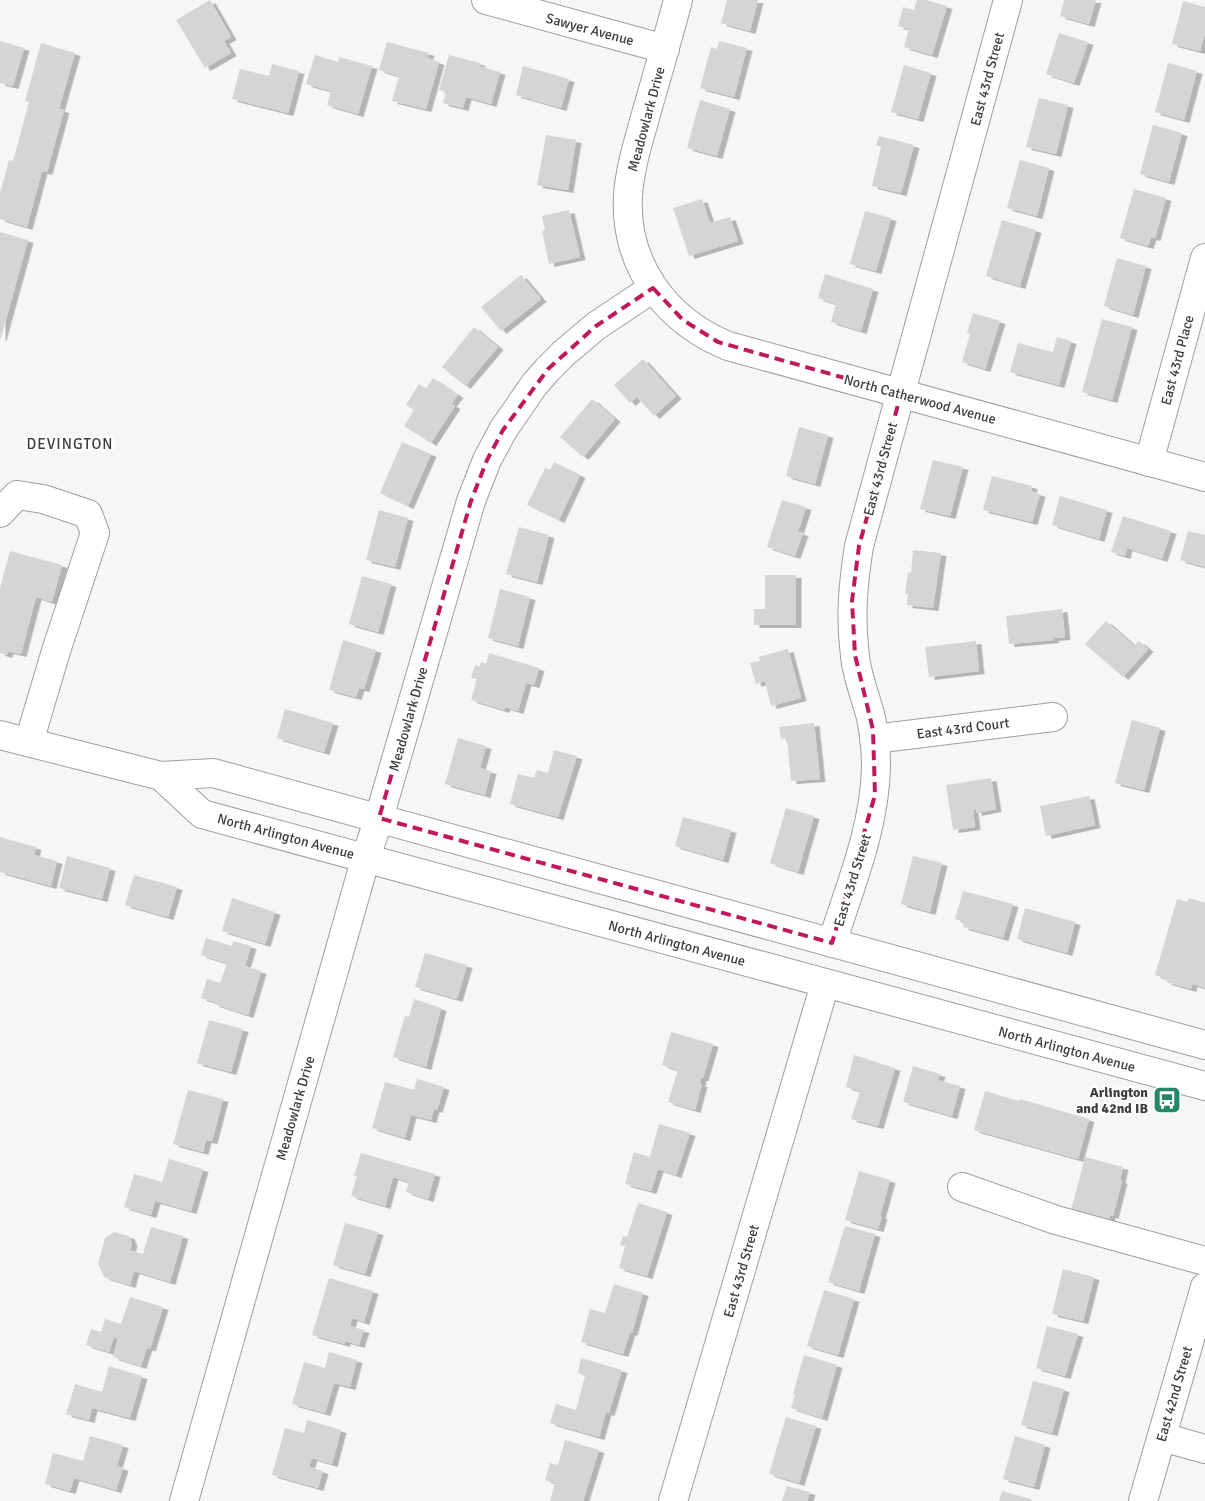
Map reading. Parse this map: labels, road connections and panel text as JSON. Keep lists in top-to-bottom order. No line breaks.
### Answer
{"streets":{"street":["Sawyer Avenue","East 43rd Street","Meadowlark Drive","East 43rd Place","North Catherwood Avenue","East 43rd Court","North Arlington Avenue","East 42nd Street"]},"crossings":[["Sawyer Avenue","Meadowlark Drive"],["East 43rd Street","North Catherwood Avenue"],["East 43rd Street","East 43rd Court"],["East 43rd Street","North Arlington Avenue"],["Meadowlark Drive","North Catherwood Avenue"],["Meadowlark Drive","North Arlington Avenue"],["East 43rd Place","North Catherwood Avenue"]],"districts":["DEVINGTON"],"places":{"bus stop":["Arlington and 42nd IB"]}}
